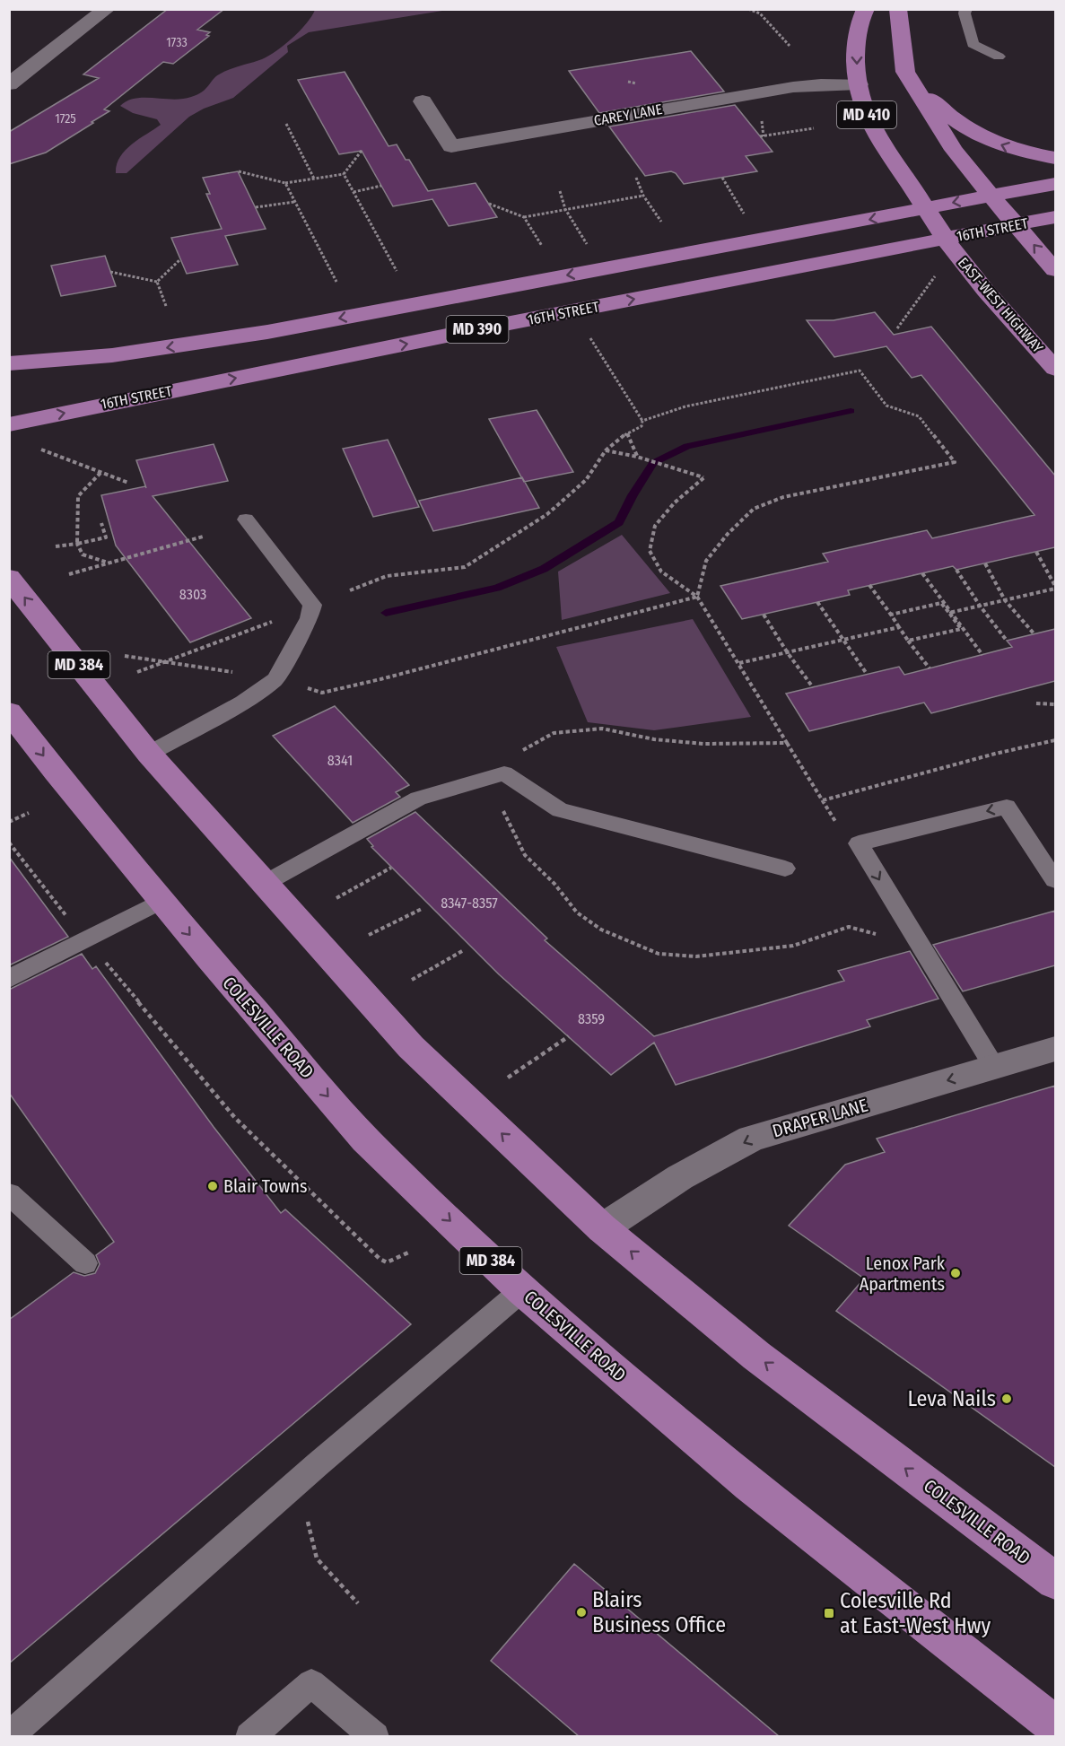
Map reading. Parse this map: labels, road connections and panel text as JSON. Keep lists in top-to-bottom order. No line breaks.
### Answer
{"streets":{"main road":["MD 410","16TH STREET","EAST-WEST HIGHWAY","MD 390","MD 384","COLESVILLE ROAD"],"street":["CAREY LANE","DRAPER LANE"]},"crossings":[["CAREY LANE","EAST-WEST HIGHWAY"],["MD 410","16TH STREET"],["16TH STREET","EAST-WEST HIGHWAY"],["COLESVILLE ROAD","DRAPER LANE"]],"one_way":["DRAPER LANE"],"places":{"other":["Blair Towns","Lenox Park Apartments","Leva Nails","Blairs Business Office"],"transit":["Colesville Rd at East-West Hwy"]},"house_numbers":["1733","1725","8303","8341","8347-8357","8359"]}
